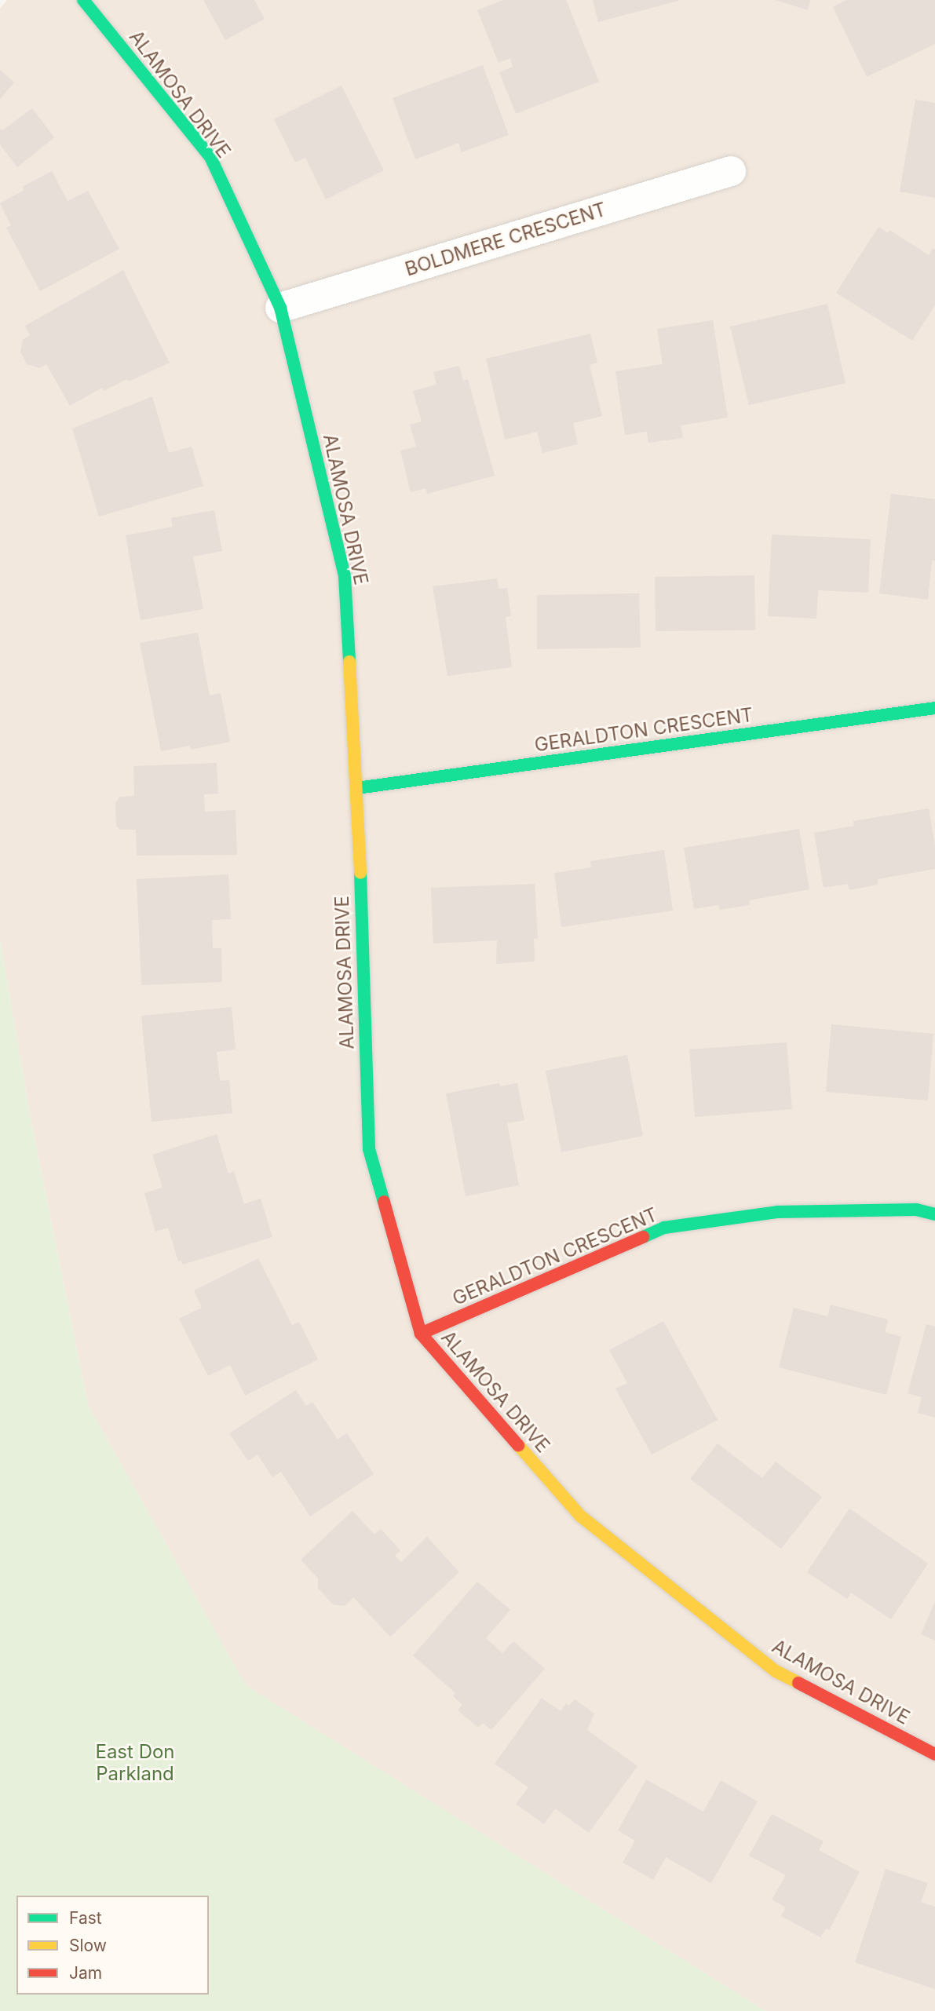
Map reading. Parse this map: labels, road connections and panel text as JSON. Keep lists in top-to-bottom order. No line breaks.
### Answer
{"streets":{"street":["ALAMOSA DRIVE","BOLDMERE CRESCENT","GERALDTON CRESCENT"]},"crossings":[["ALAMOSA DRIVE","BOLDMERE CRESCENT"],["ALAMOSA DRIVE","GERALDTON CRESCENT"]],"parks":["East Don Parkland"],"legend":["Fast","Slow","Jam"]}
